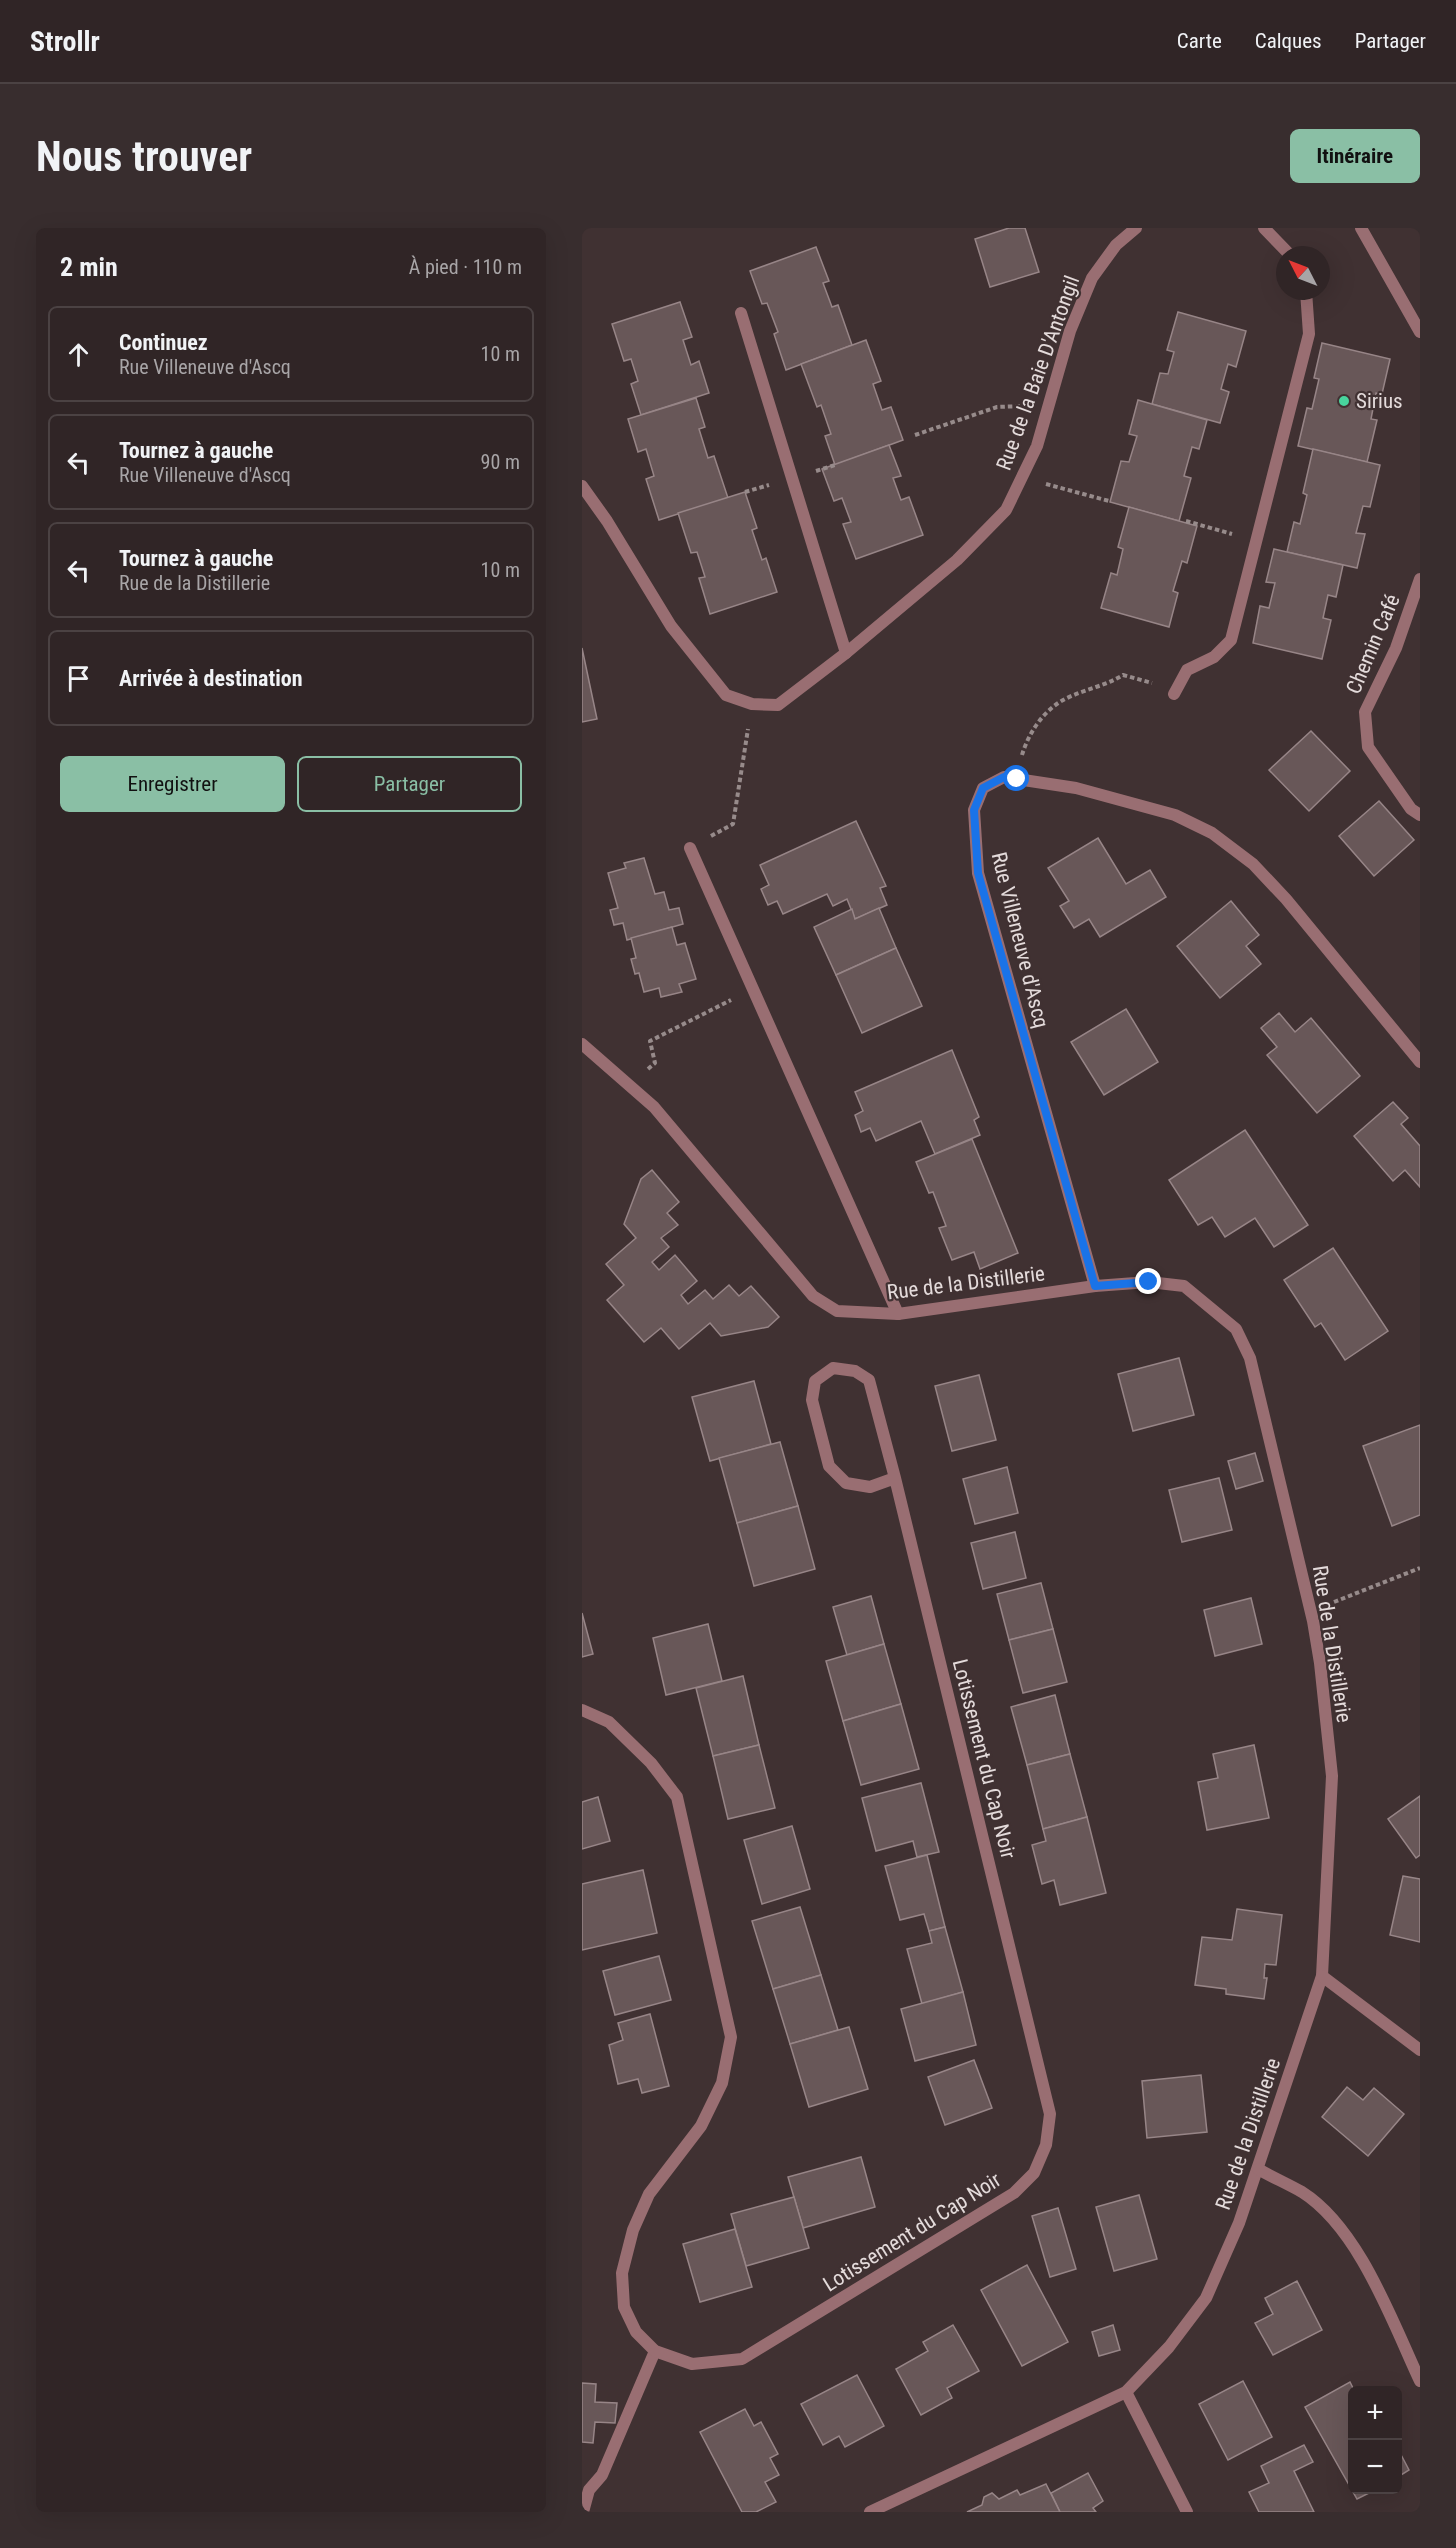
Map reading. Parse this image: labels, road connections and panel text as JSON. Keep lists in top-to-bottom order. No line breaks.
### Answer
{"streets":{"street":["Rue de la Baie D'Antongil","Chemin Café","Rue Villeneuve d'Ascq","Rue de la Distillerie","Lotissement du Cap Noir"]},"crossings":[["Rue Villeneuve d'Ascq","Rue de la Distillerie"]],"places":["Sirius"],"north":"top left","page":{"header":"Strollr","nav":["Carte","Calques","Partager"],"buttons":["Itinéraire",["Enregistrer","Partager"]],"title":"Nous trouver","heading":["2 min","À pied · 110 m"],"list":[["Continuez","Rue Villeneuve d'Ascq","10 m"],["Tournez à gauche","Rue Villeneuve d'Ascq","90 m"],["Tournez à gauche","Rue de la Distillerie","10 m"],"Arrivée à destination"],"map_buttons":["+","−"]}}
